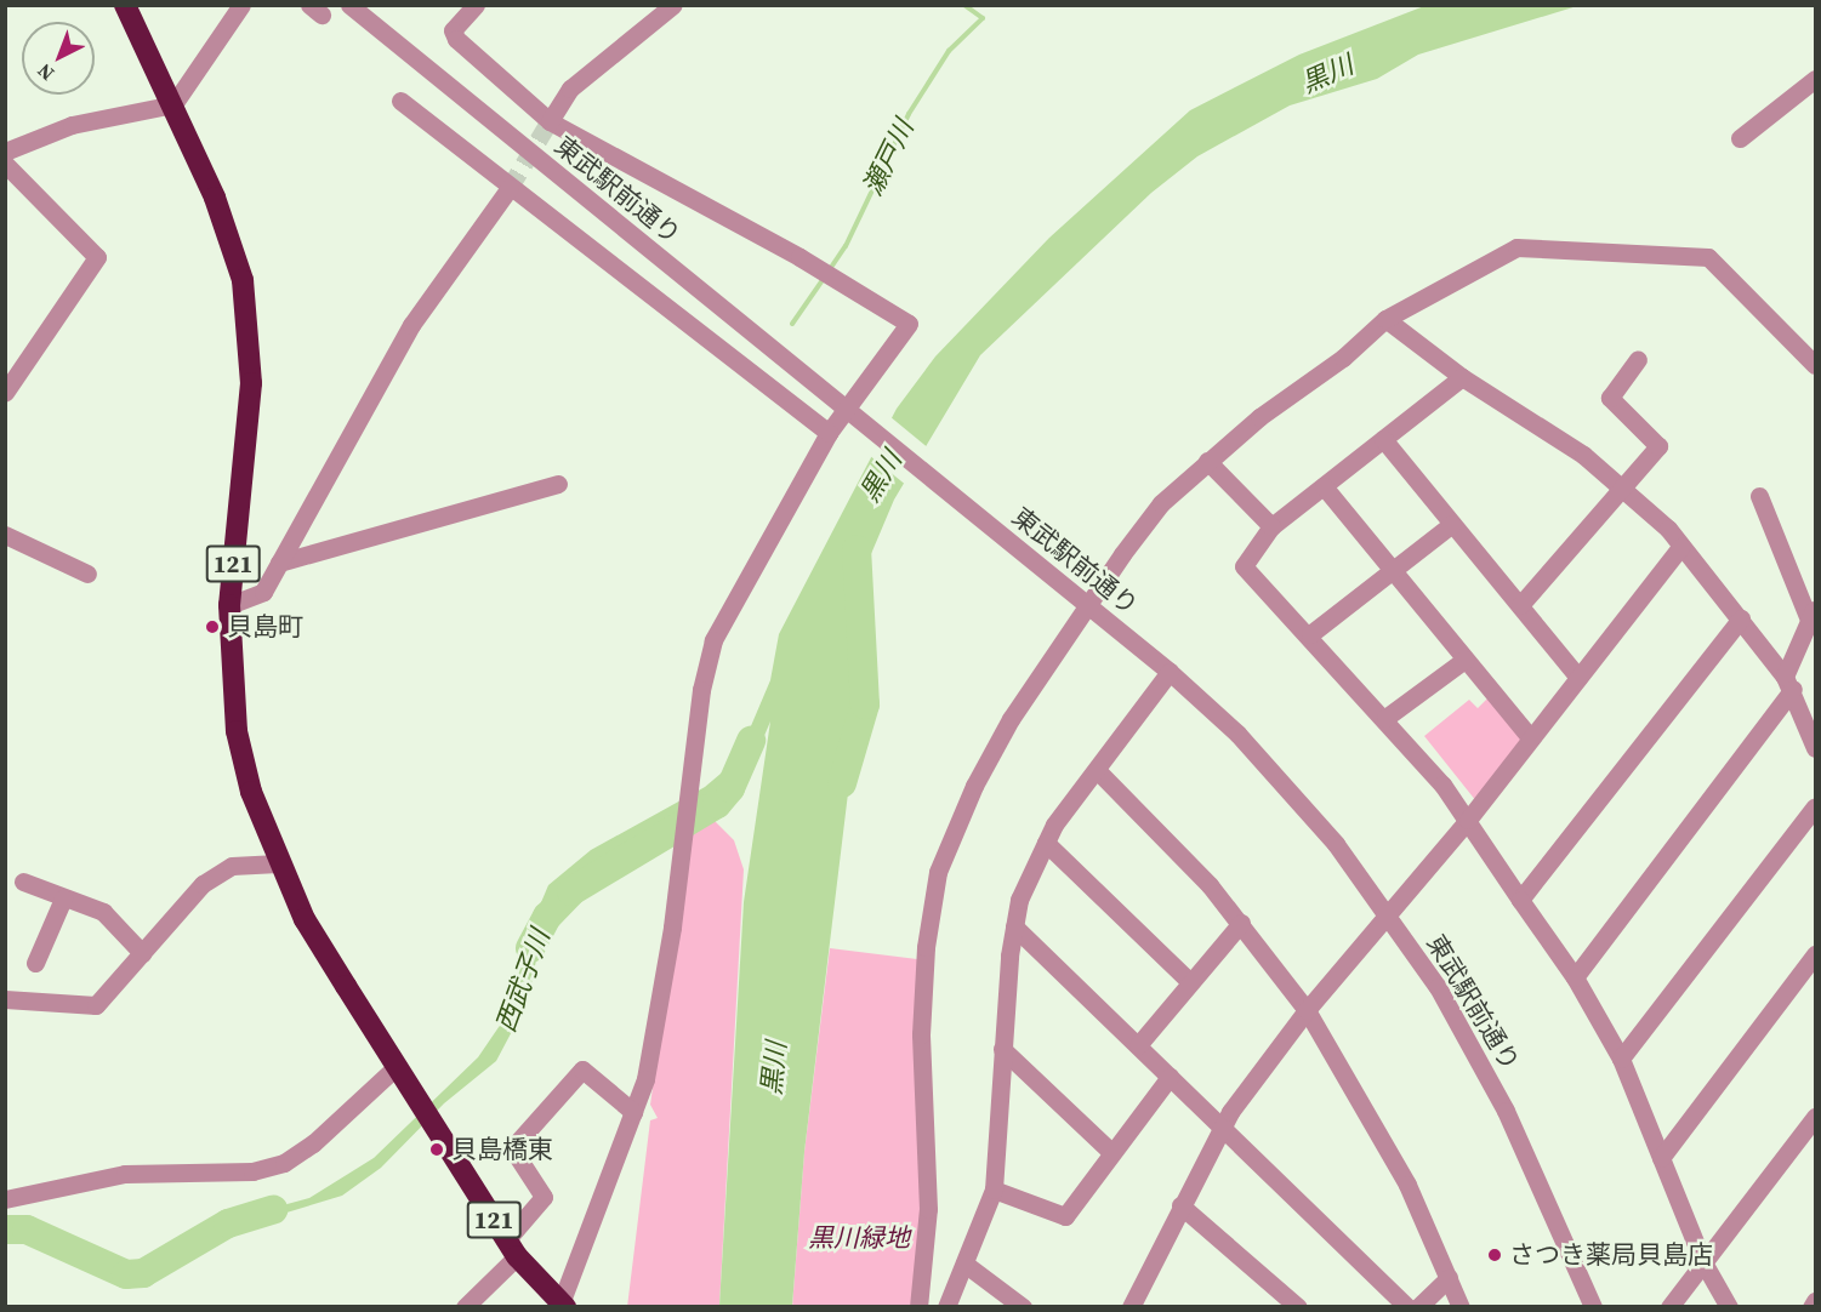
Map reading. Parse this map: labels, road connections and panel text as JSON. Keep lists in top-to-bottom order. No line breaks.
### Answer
{"streets":{"highway":["121"],"street":["東武駅前通り"]},"water":["黒川","瀬戸川","西武子川"],"parks":["黒川緑地"],"places":["貝島町","貝島橋東","さつき薬局貝島店"],"north":"bottom left"}
